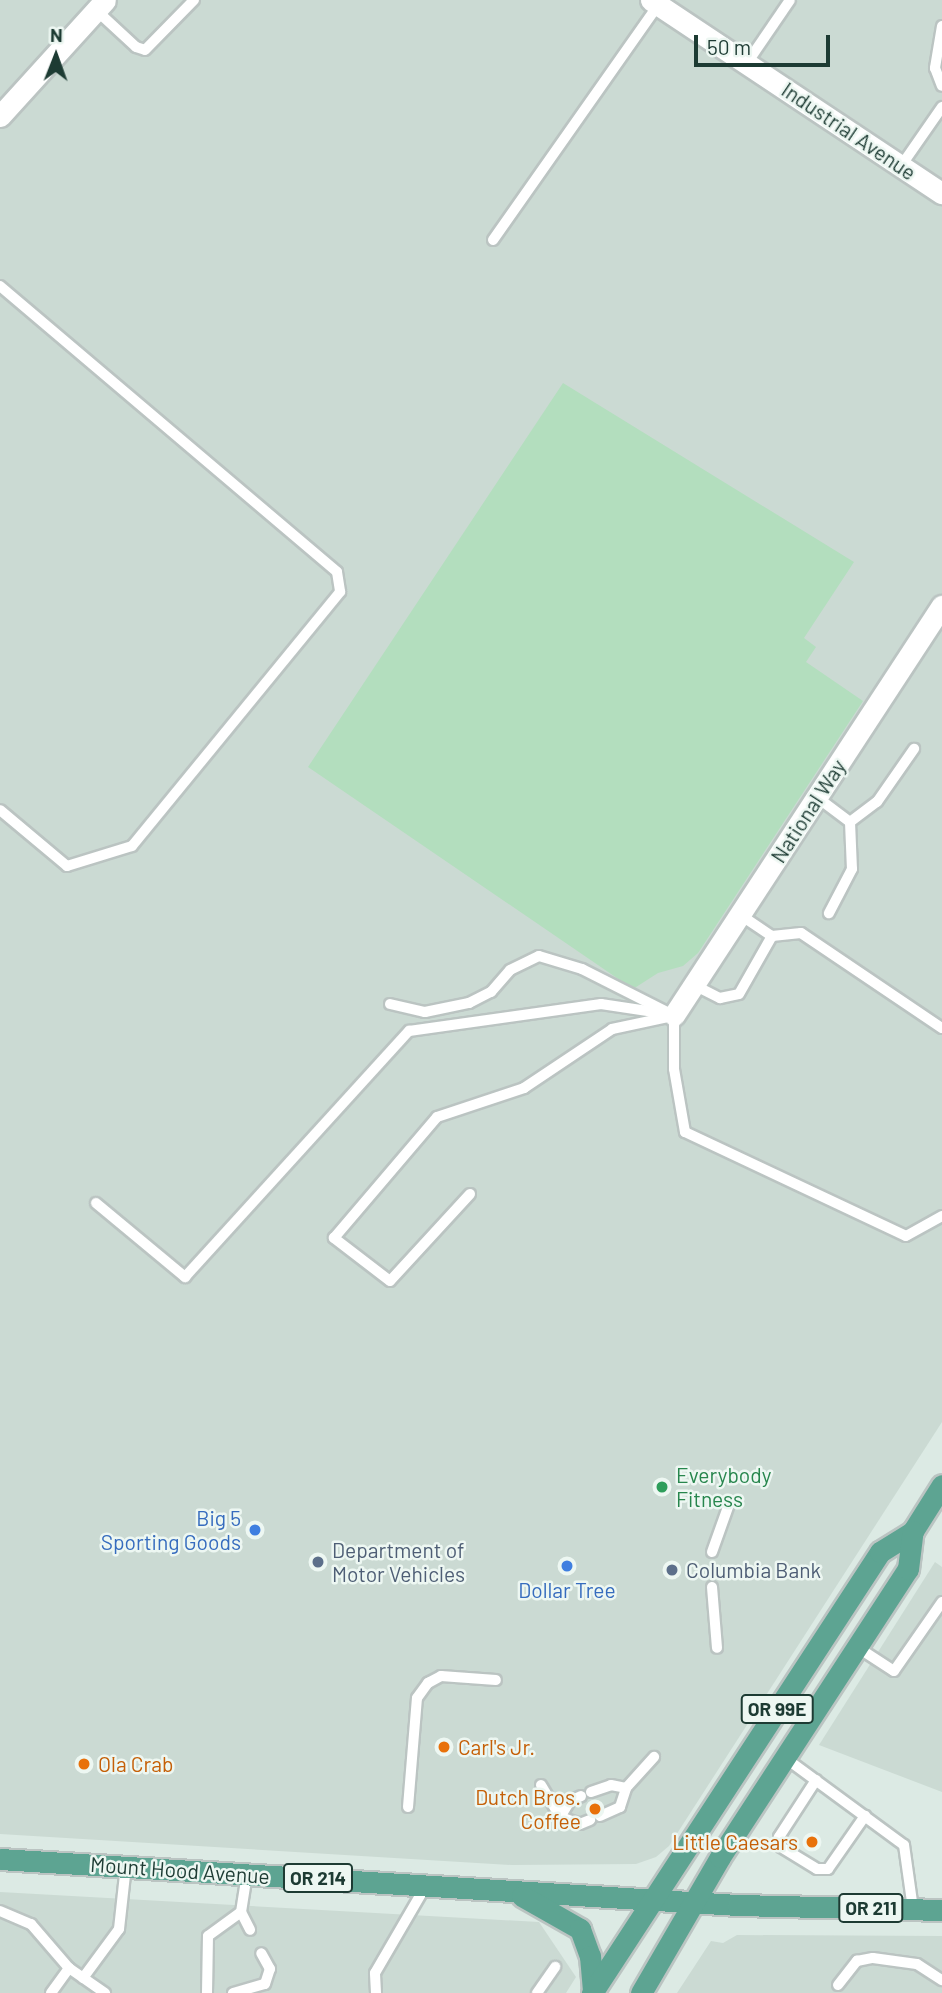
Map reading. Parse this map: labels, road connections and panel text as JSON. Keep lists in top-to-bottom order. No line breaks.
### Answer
{"streets":{"main road":["OR 99E","Mount Hood Avenue","OR 214","OR 211"],"street":["Industrial Avenue","National Way"]},"crossings":[["OR 99E","Mount Hood Avenue"],["OR 99E","OR 214"],["OR 99E","OR 211"],["Mount Hood Avenue","OR 214"],["Mount Hood Avenue","OR 211"]],"places":["Everybody Fitness","Big 5 Sporting Goods","Department of Motor Vehicles","Dollar Tree","Columbia Bank","Carl's Jr.","Ola Crab","Dutch Bros. Coffee","Little Caesars"],"scale_bar":"50 m","north":"top"}
